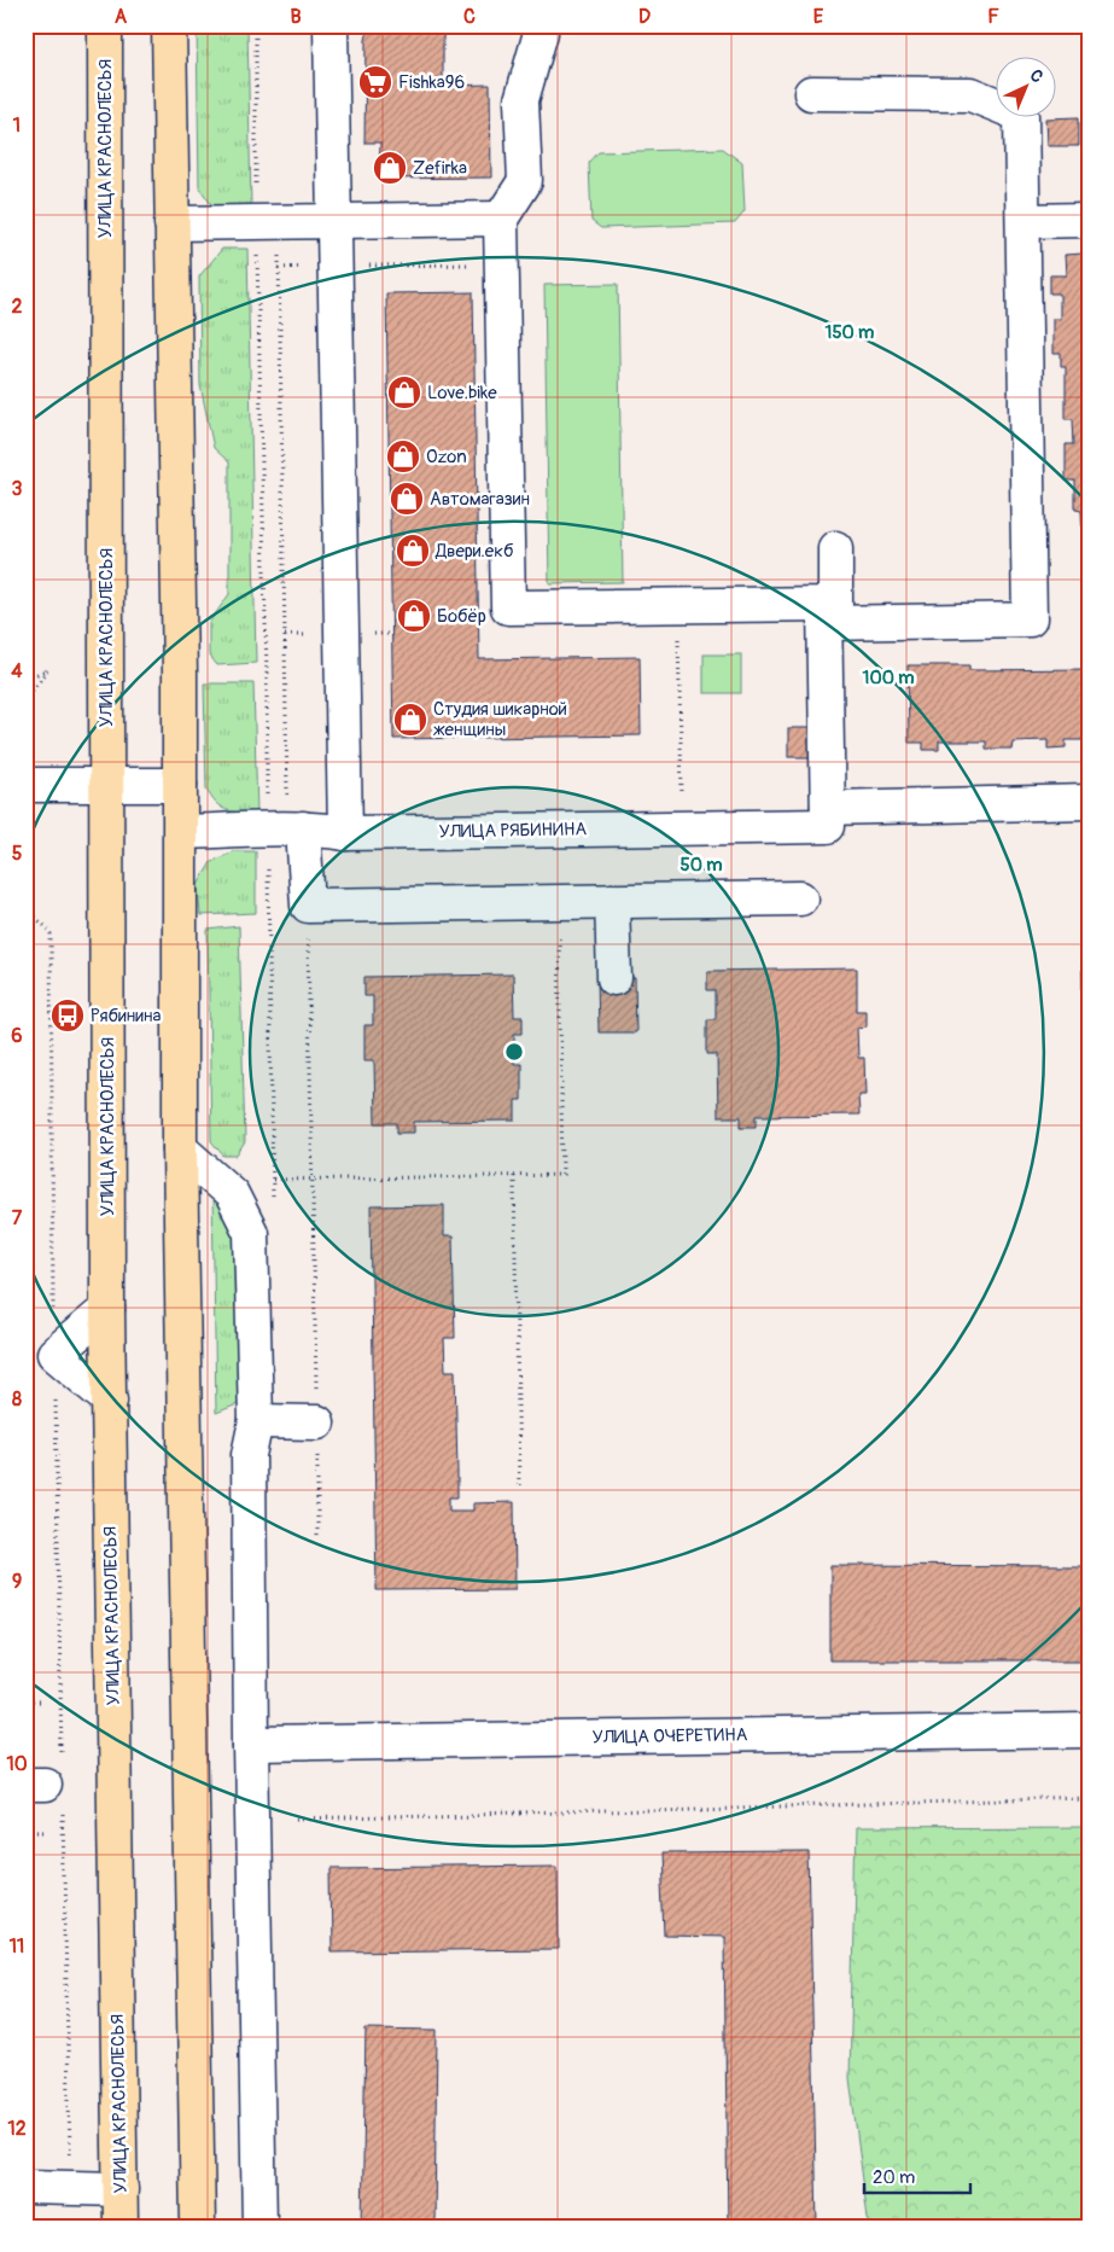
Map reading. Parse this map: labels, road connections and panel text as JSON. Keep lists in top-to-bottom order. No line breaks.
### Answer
{"streets":{"main road":["УЛИЦА КРАСНОЛЕСЬЯ"],"street":["УЛИЦА РЯБИНИНА","УЛИЦА ОЧЕРЕТИНА"]},"places":{"supermarket":["Fishka96"],"shop":["Zefirka","Love.bike","Ozon","Автомагазин","Двери.екб","Бобёр","Студия шикарной женщины"],"bus stop":["Рябинина"]},"scale_bar":"20 m","north":"top right","grid":{"columns":["A","B","C","D","E","F"],"rows":["1","2","3","4","5","6","7","8","9","10","11","12"]},"rings":["150 m","100 m","50 m"]}
